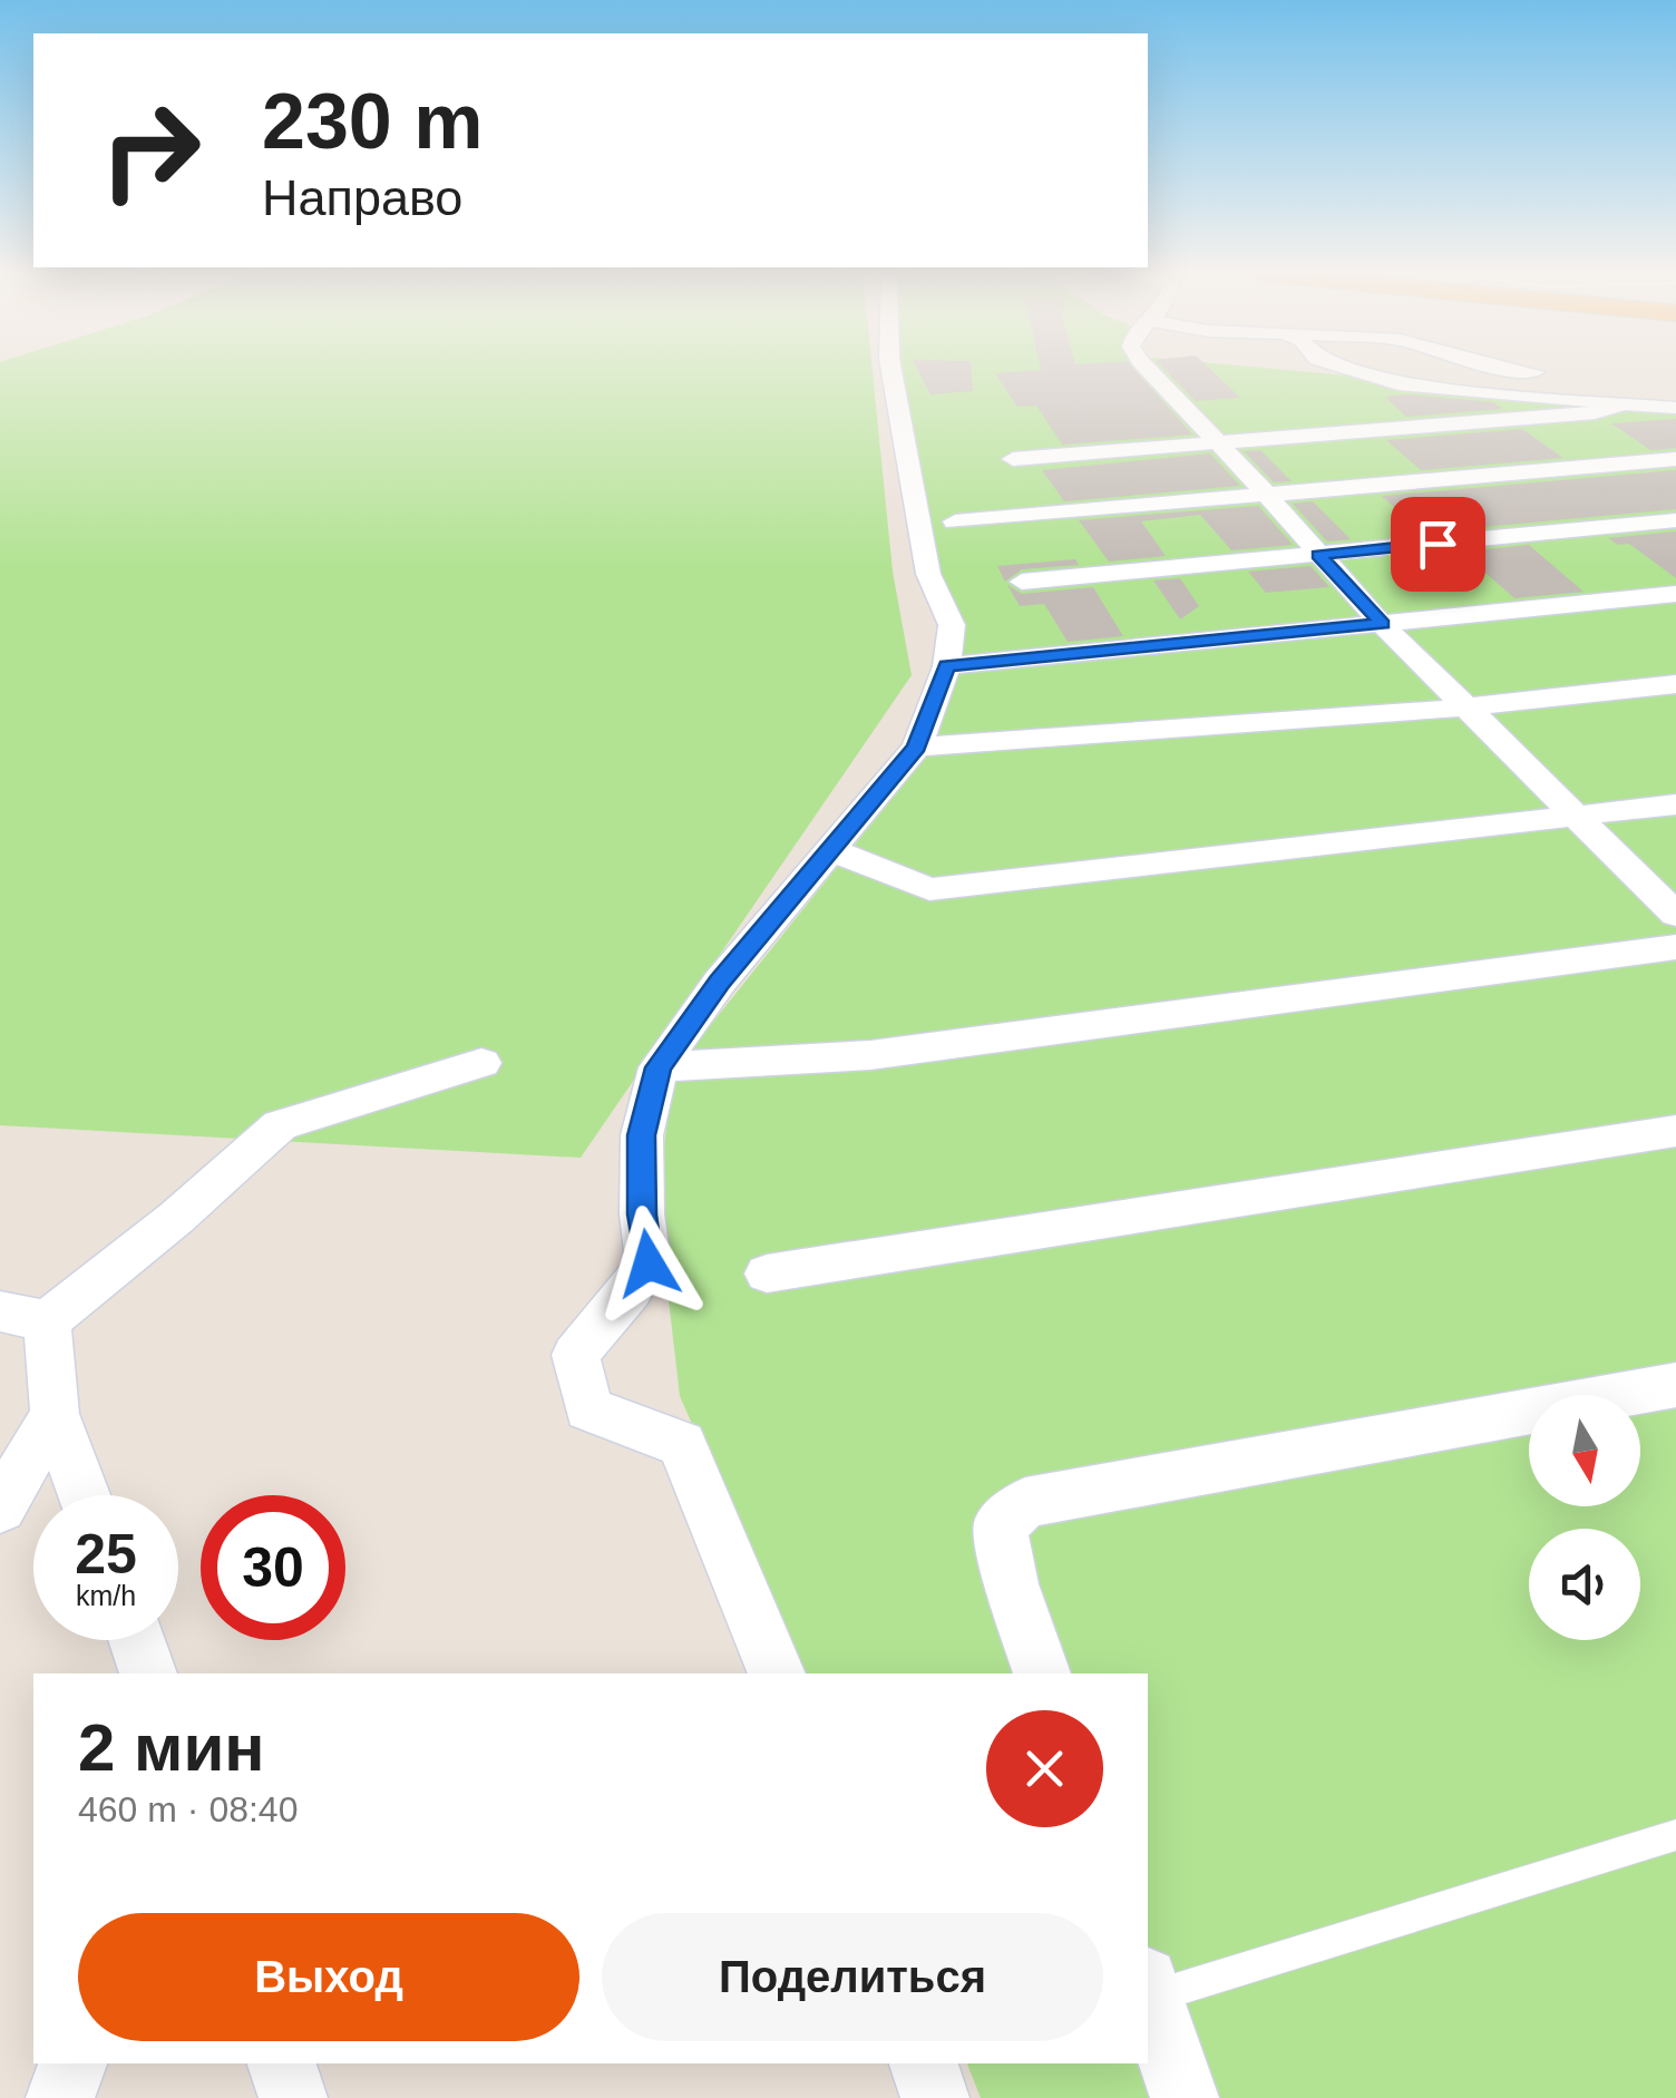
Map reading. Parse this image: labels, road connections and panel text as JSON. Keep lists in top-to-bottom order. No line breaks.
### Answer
{"north":"bottom","page":{"turn":["230 m","Направо"],"speed":"25 km/h","limit":"30","heading":["2 мин","460 m · 08:40"],"buttons":["Выход","Поделиться"]}}
